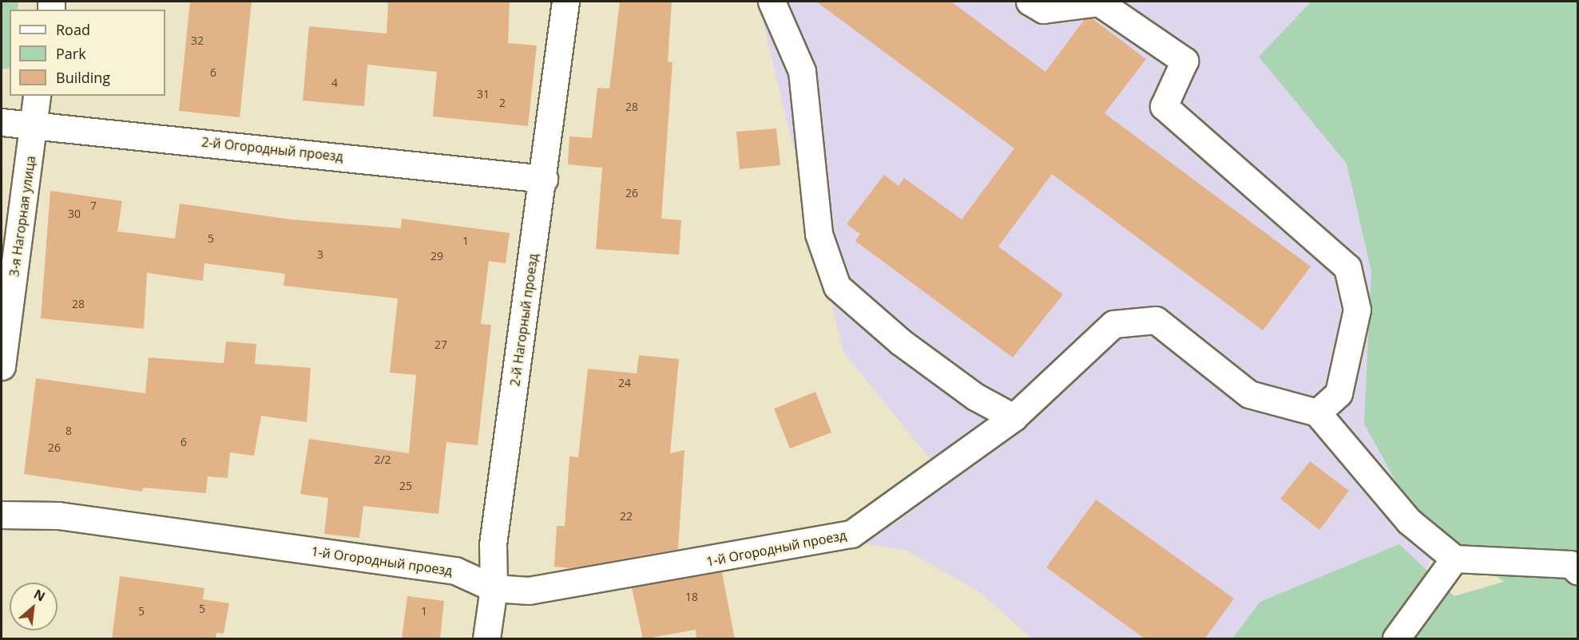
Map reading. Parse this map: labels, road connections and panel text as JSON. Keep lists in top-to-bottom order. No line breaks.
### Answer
{"streets":{"street":["2-й Огородный проезд","3-я Нагорная улица","2-й Нагорный проезд","1-й Огородный проезд"]},"crossings":[["2-й Огородный проезд","3-я Нагорная улица"],["2-й Огородный проезд","2-й Нагорный проезд"],["2-й Нагорный проезд","1-й Огородный проезд"]],"house_numbers":["32","6","4","31","2","28","26","7","30","5","1","3","29","28","27","24","8","6","26","2/2","25","22","18","5","5","1"],"legend":["Road","Park","Building"],"north":"top right"}
